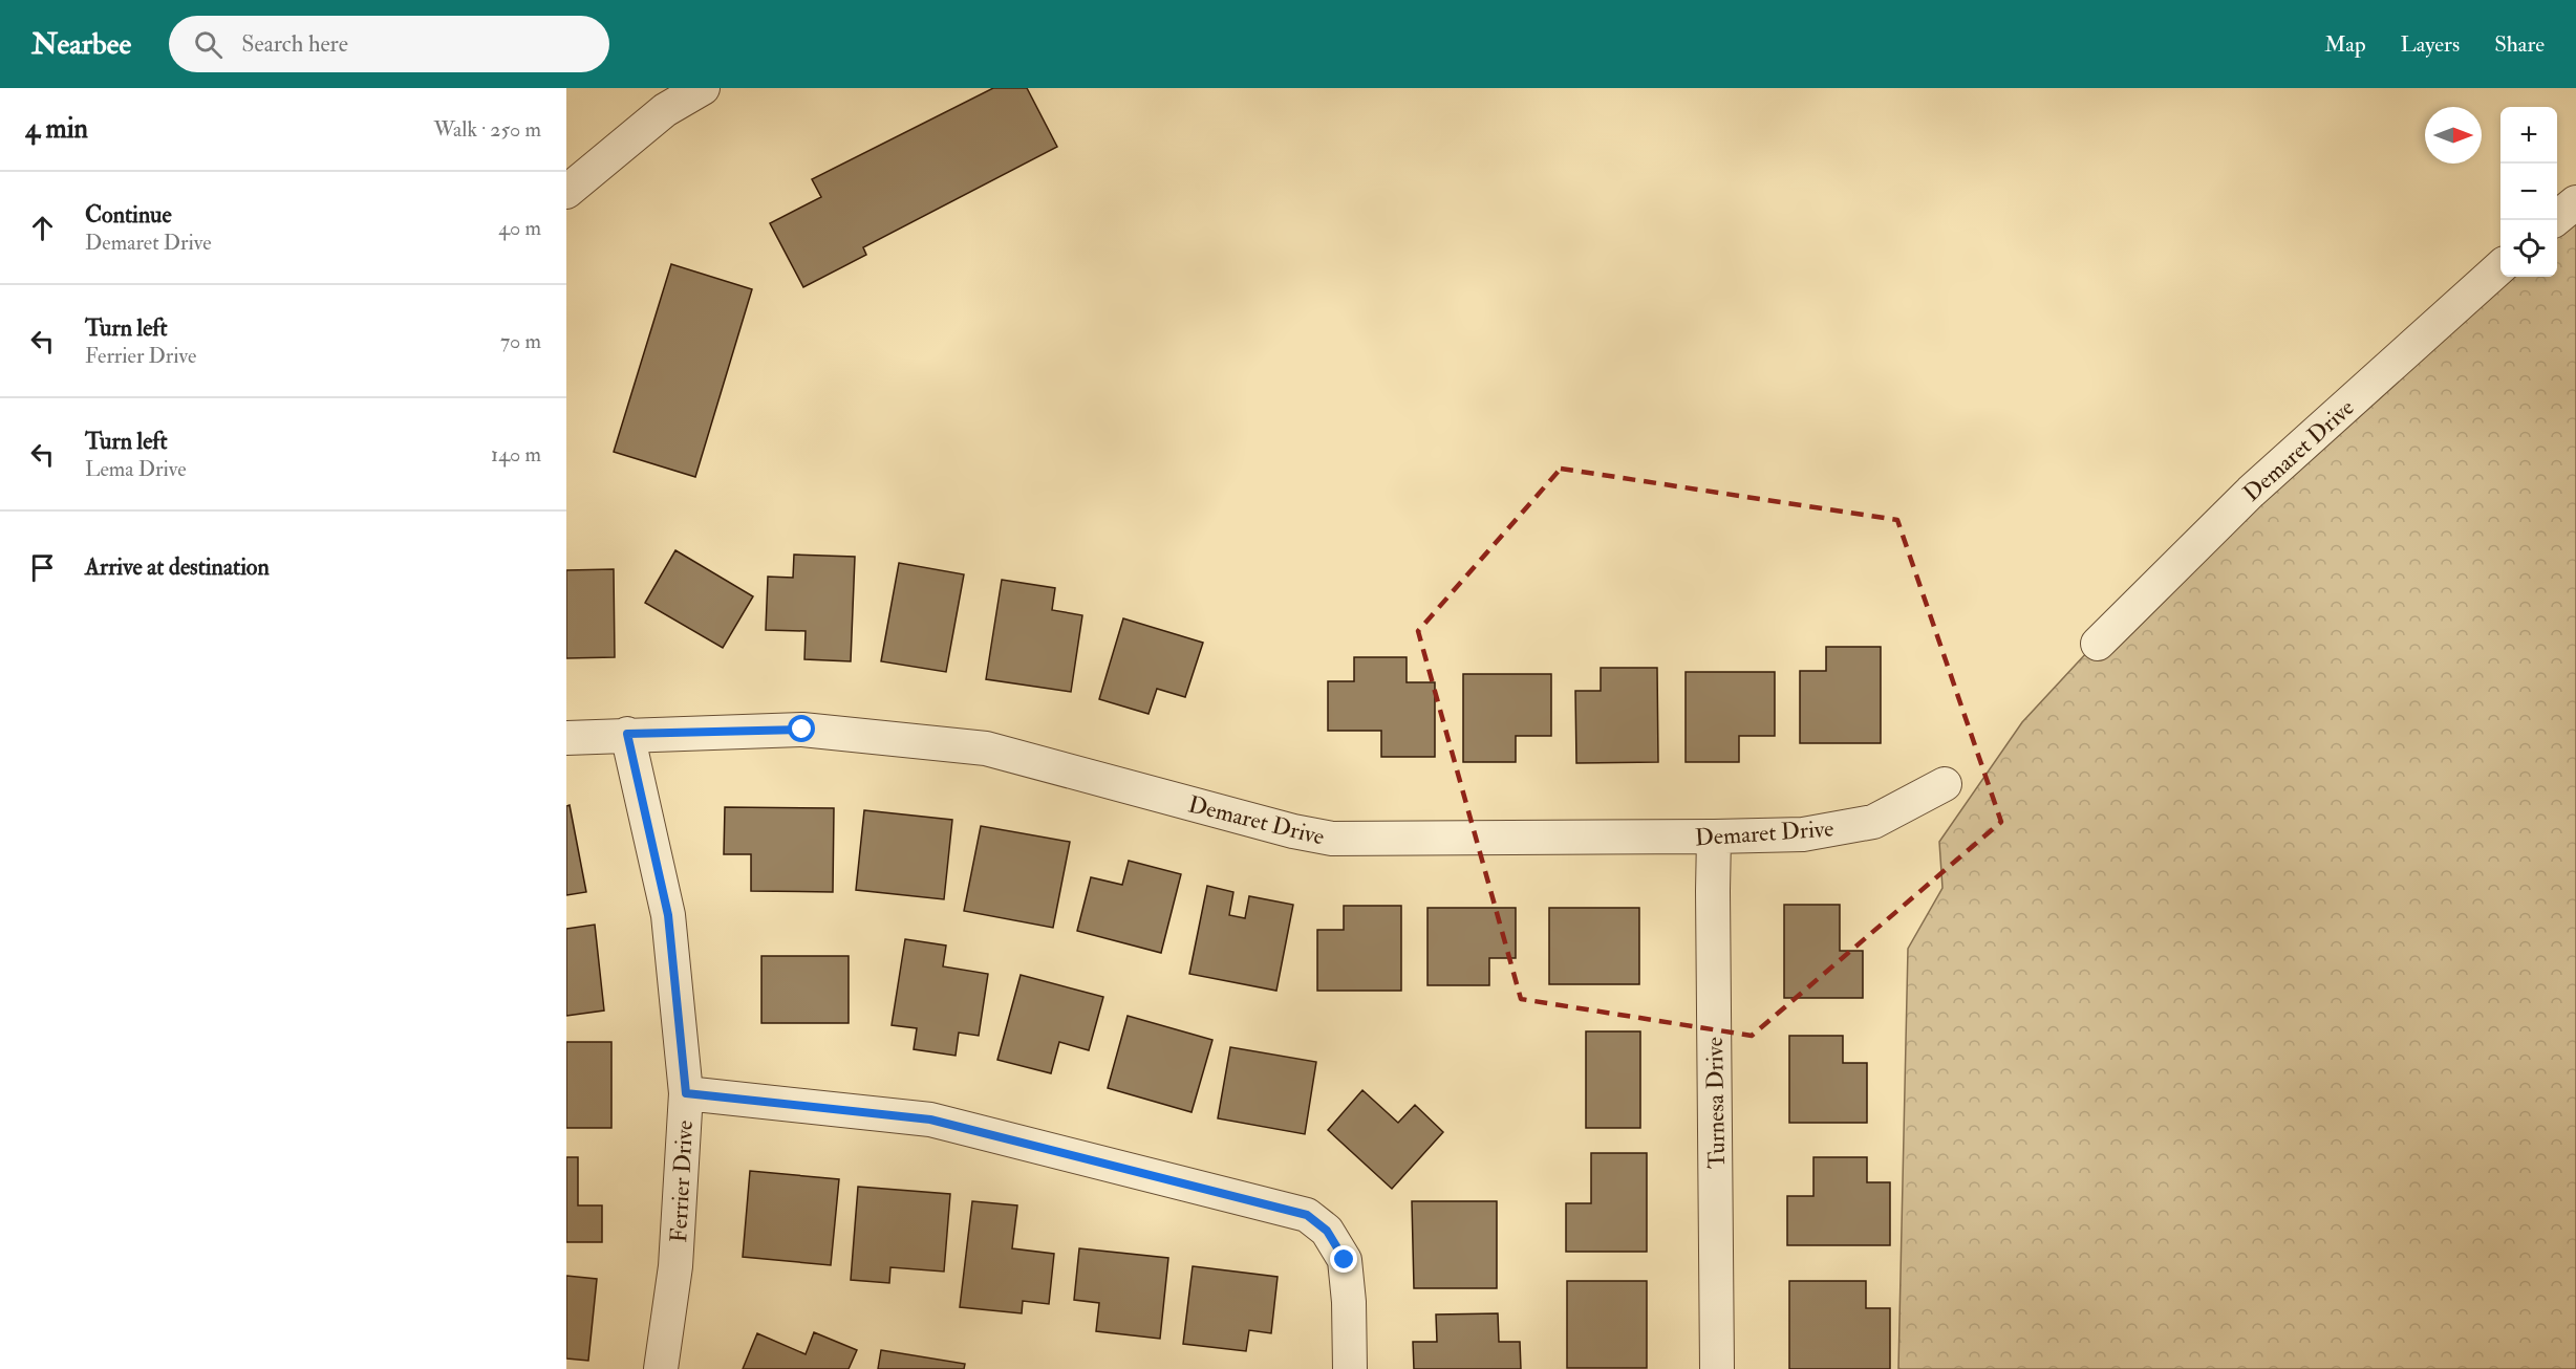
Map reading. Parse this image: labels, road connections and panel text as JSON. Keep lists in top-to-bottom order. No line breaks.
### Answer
{"streets":{"street":["Demaret Drive","Turnesa Drive","Ferrier Drive"]},"crossings":[["Demaret Drive","Turnesa Drive"],["Demaret Drive","Ferrier Drive"]],"north":"right","page":{"header":"Nearbee","search":"Search here","nav":["Map","Layers","Share"],"heading":["4 min","Walk · 250 m"],"map_buttons":["+","−"],"list":[["Continue","Demaret Drive","40 m"],["Turn left","Ferrier Drive","70 m"],["Turn left","Lema Drive","140 m"],"Arrive at destination"]}}
